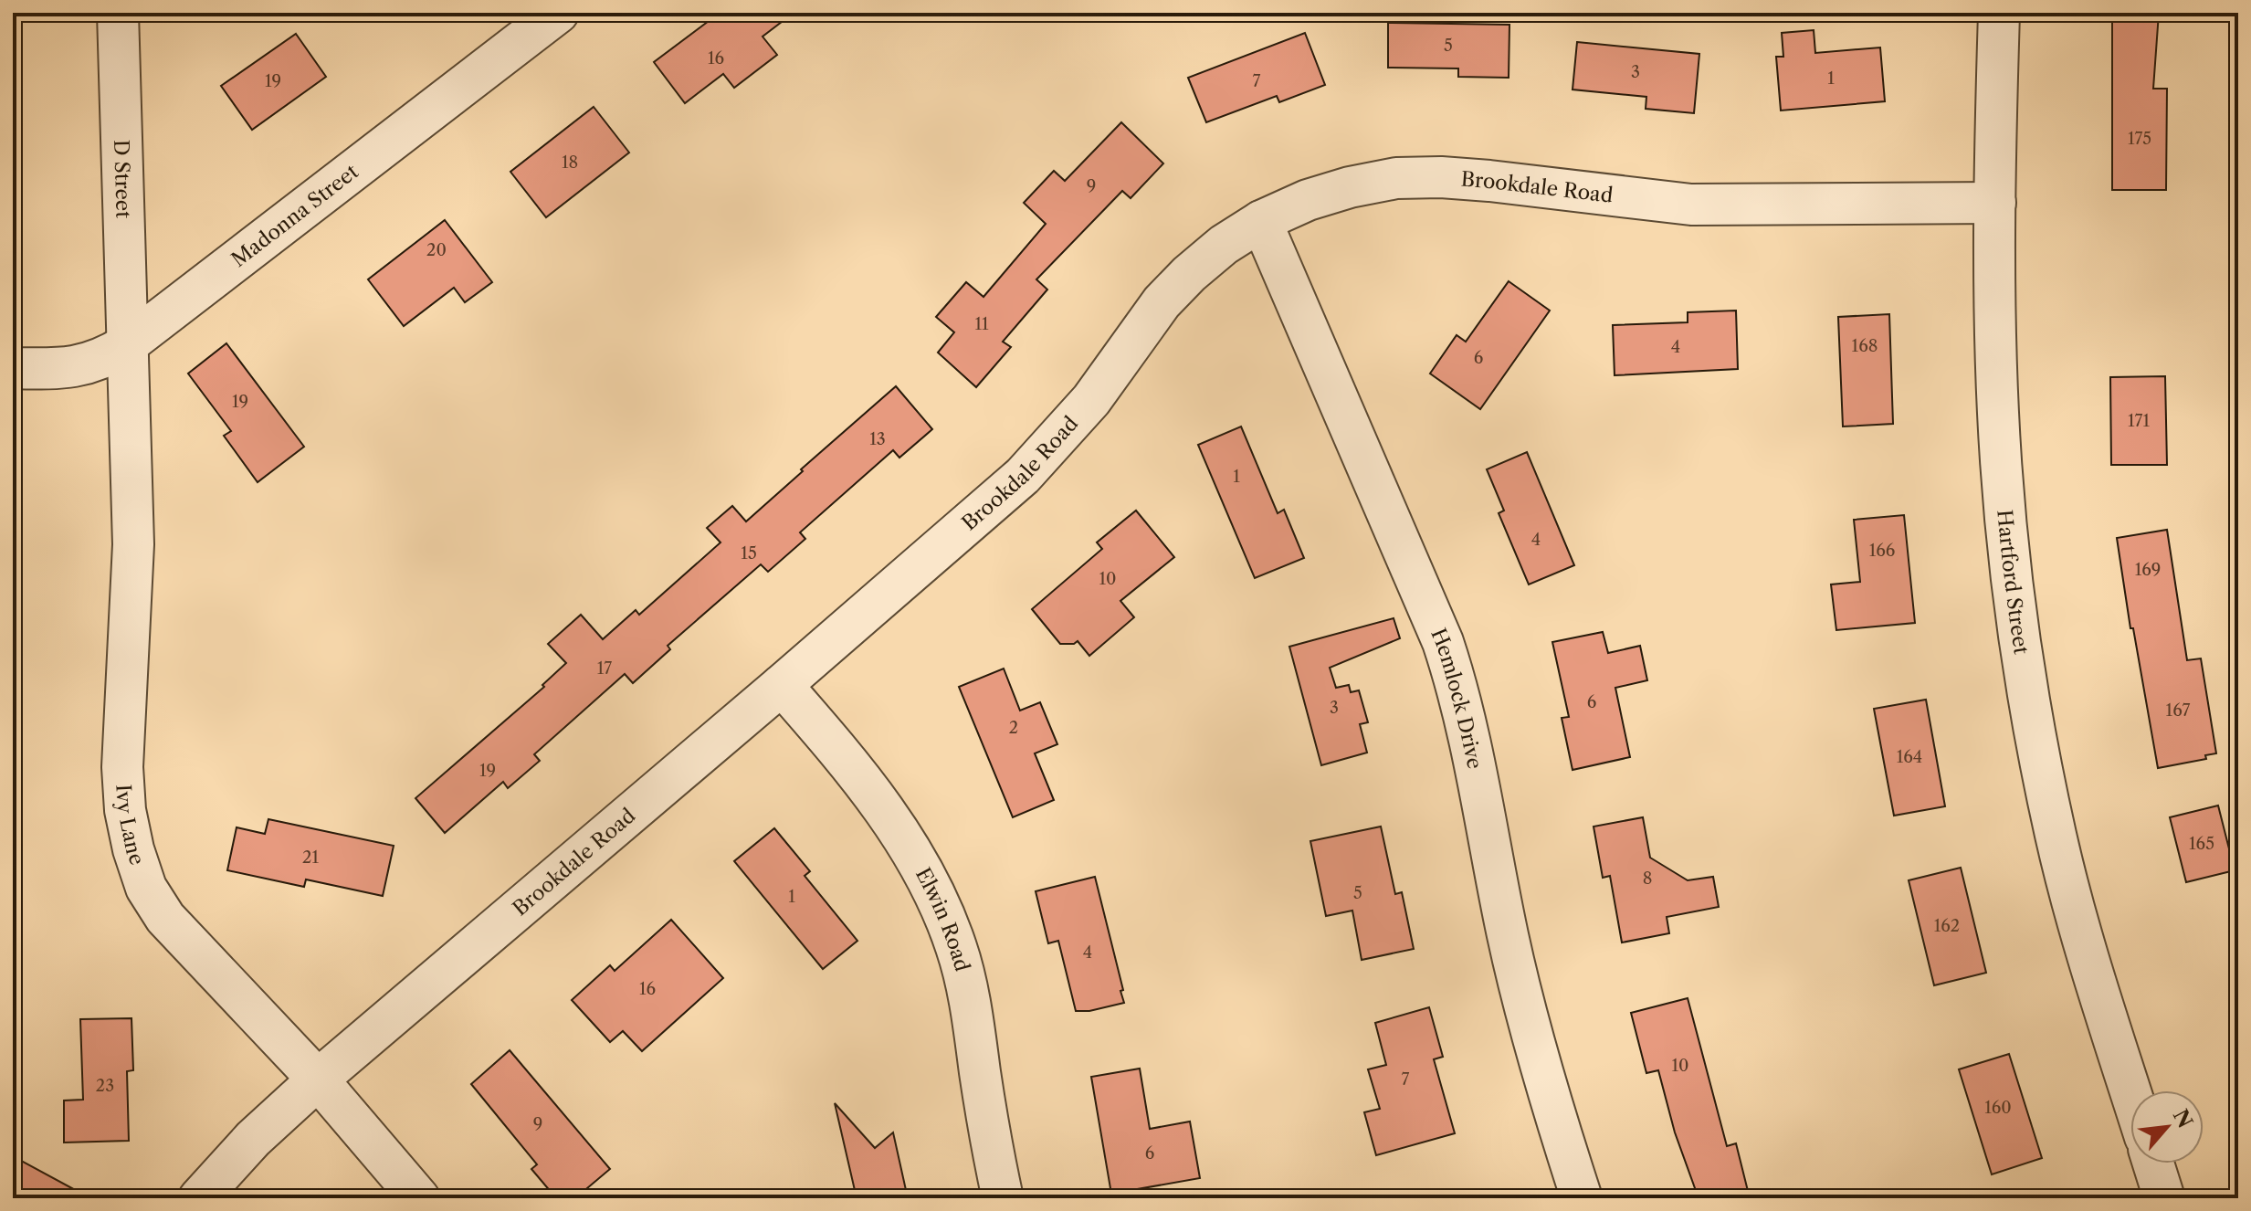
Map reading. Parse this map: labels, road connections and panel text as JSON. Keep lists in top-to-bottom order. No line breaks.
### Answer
{"streets":{"street":["D Street","Brookdale Road","Madonna Street","Hartford Street","Hemlock Drive","Ivy Lane","Elwin Road"]},"crossings":[["D Street","Madonna Street"],["D Street","Ivy Lane"],["Brookdale Road","Hartford Street"],["Brookdale Road","Hemlock Drive"],["Brookdale Road","Ivy Lane"],["Brookdale Road","Elwin Road"],["Madonna Street","Ivy Lane"]],"house_numbers":["5","16","3","1","19","7","175","18","9","20","11","168","4","6","19","171","13","1","4","166","15","169","10","17","6","3","167","2","164","19","165","21","8","5","1","162","4","16","10","7","23","160","9","6"],"north":"top right"}
